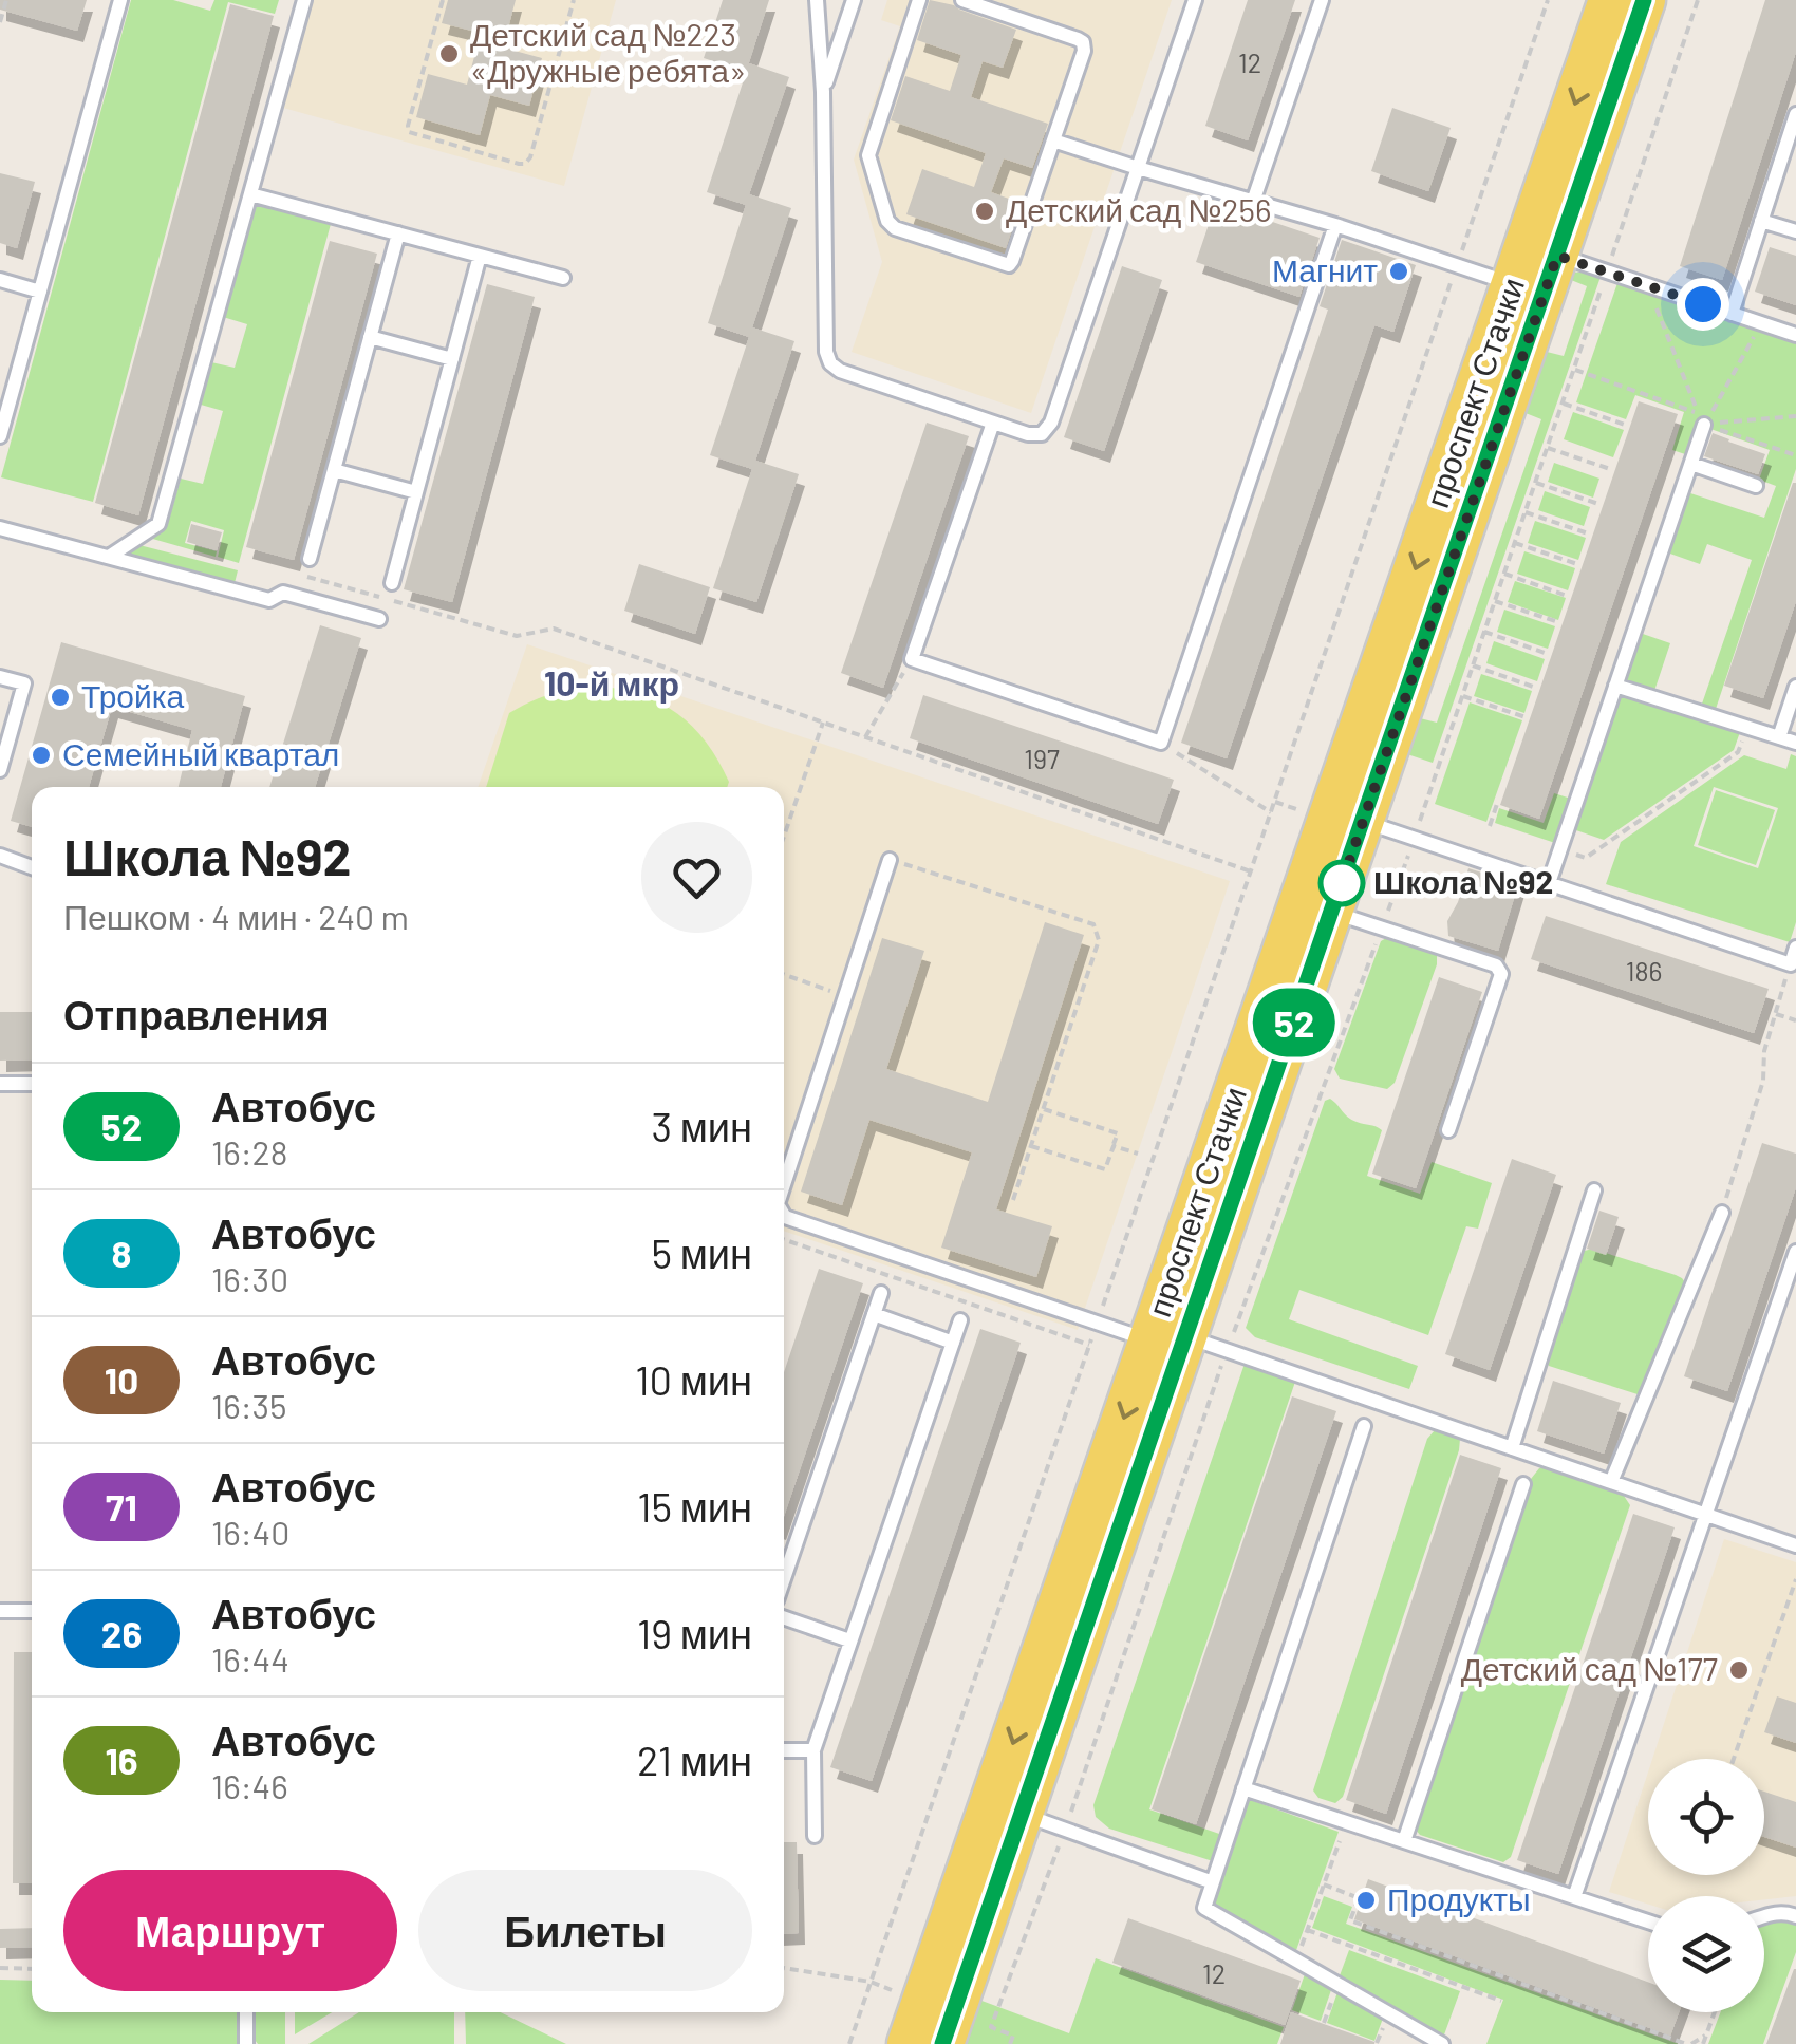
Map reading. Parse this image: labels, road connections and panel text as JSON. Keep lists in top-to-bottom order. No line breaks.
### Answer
{"streets":{"main road":["проспект Стачки"]},"districts":["10-й мкр"],"places":["Детский сад №223 «Дружные ребята»","Детский сад №256","Магнит","Тройка","Семейный квартал","Школа №92","Детский сад №177","Продукты"],"lines":["bus line 52"],"house_numbers":["12","197","186","12"],"page":{"on_map":"52","heading":[["Школа №92","Пешком · 4 мин · 240 m"],"Отправления"],"list":[{"mark":"52","name":"Автобус","note":"16:28","value":"3 мин"},{"mark":"8","name":"Автобус","note":"16:30","value":"5 мин"},{"mark":"10","name":"Автобус","note":"16:35","value":"10 мин"},{"mark":"71","name":"Автобус","note":"16:40","value":"15 мин"},{"mark":"26","name":"Автобус","note":"16:44","value":"19 мин"},{"mark":"16","name":"Автобус","note":"16:46","value":"21 мин"}],"buttons":["Маршрут","Билеты"]}}
